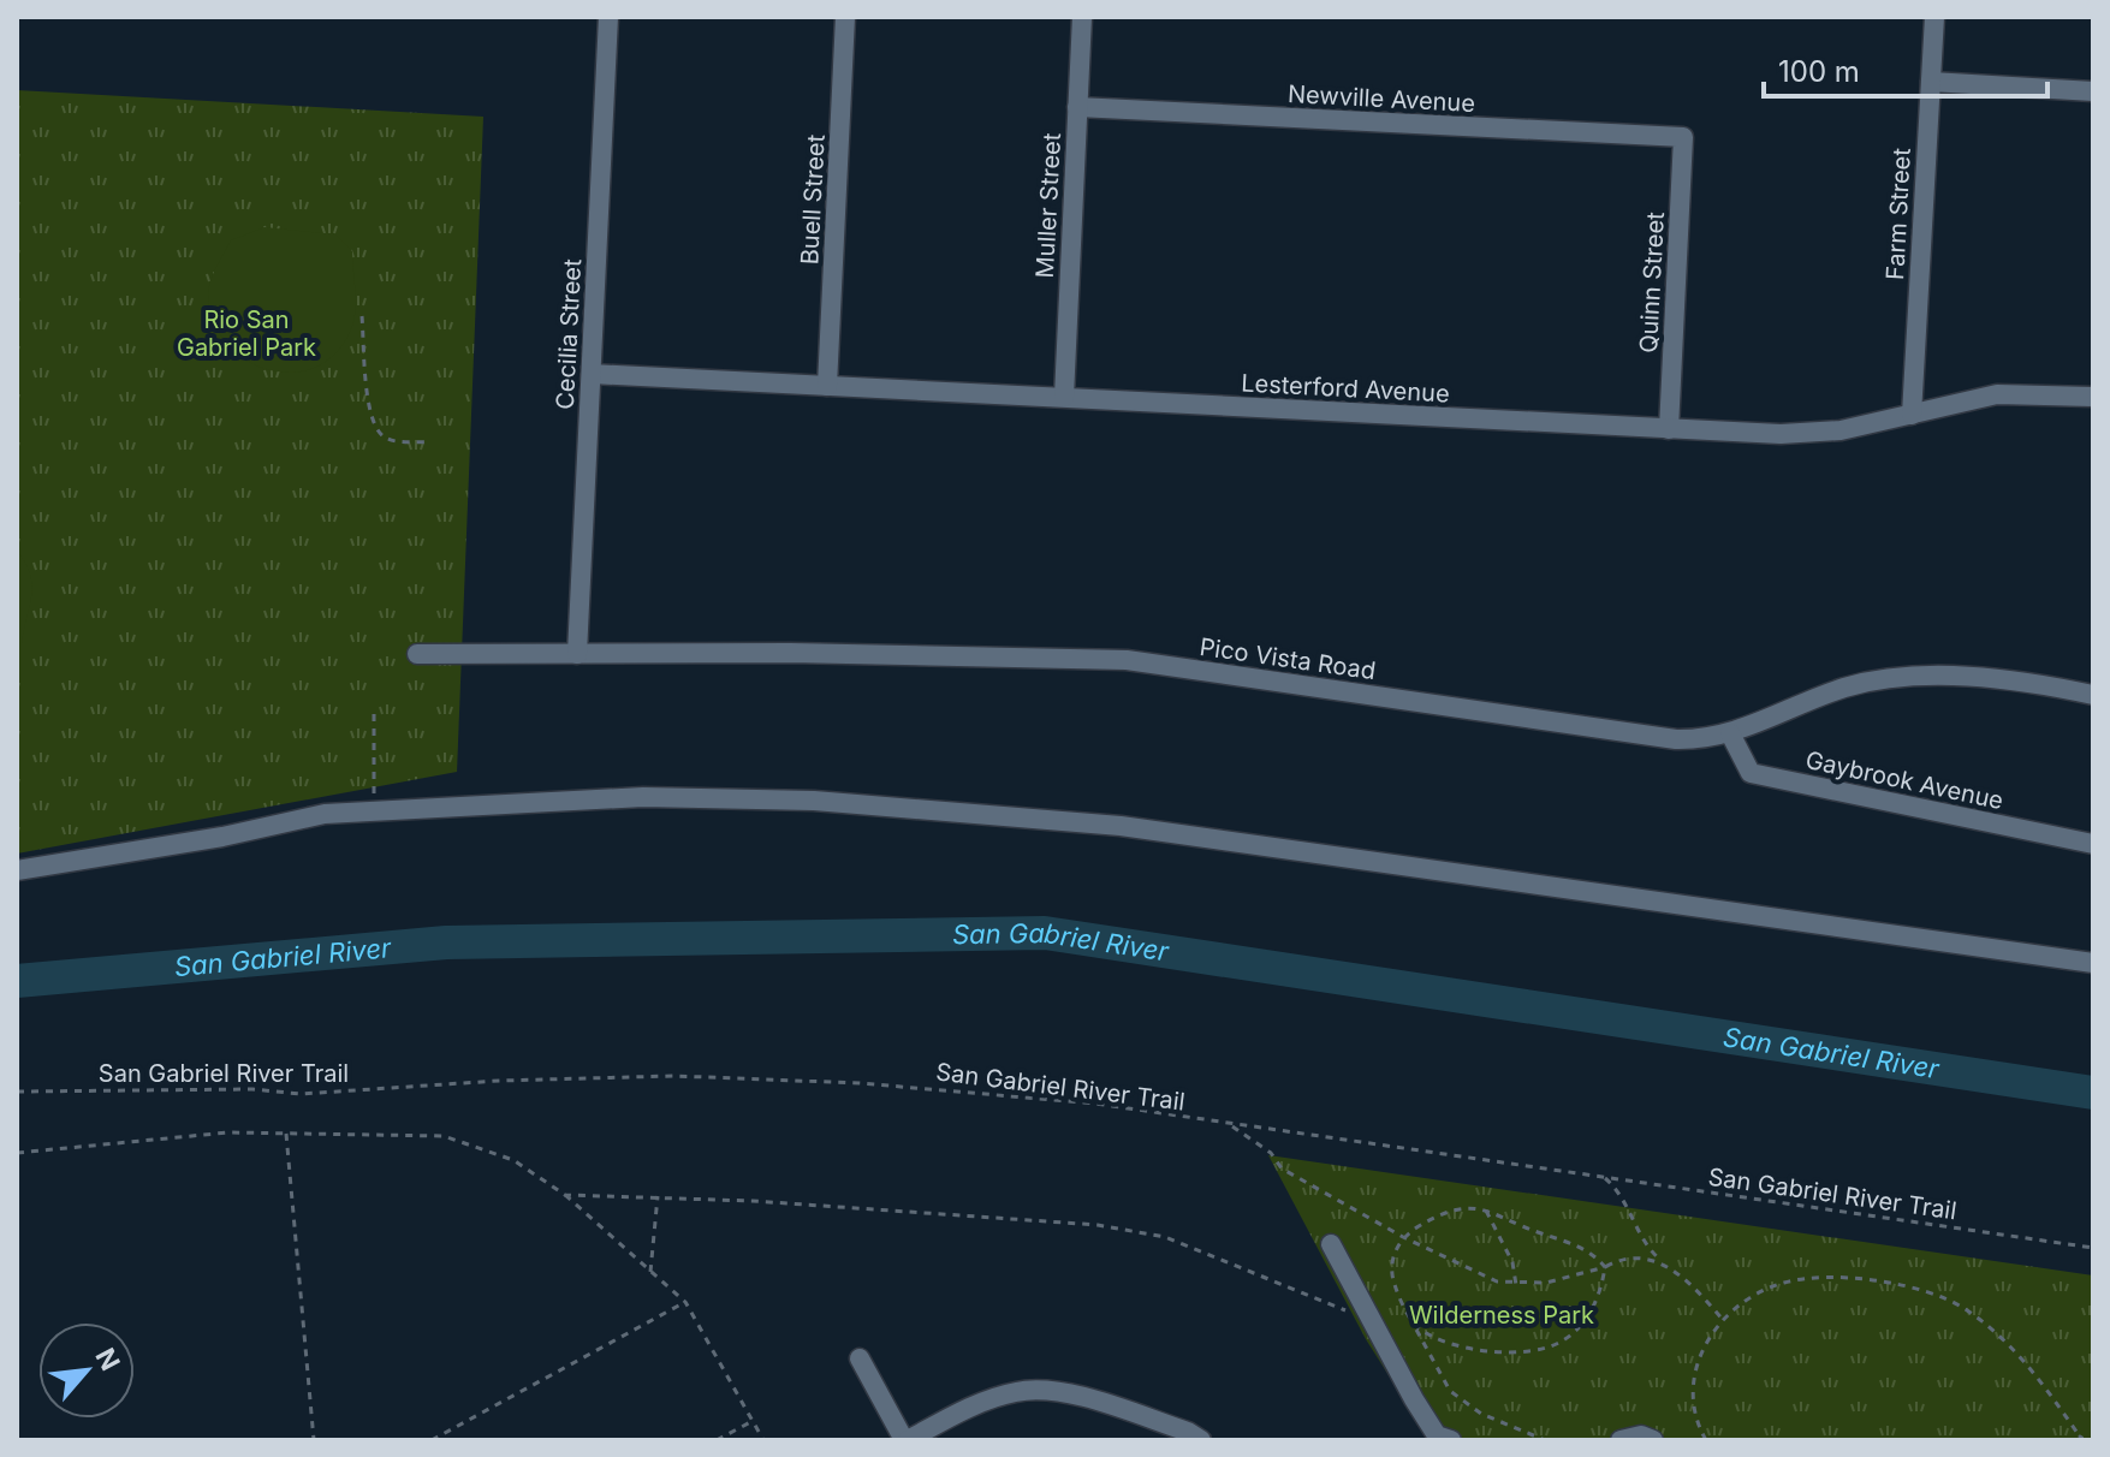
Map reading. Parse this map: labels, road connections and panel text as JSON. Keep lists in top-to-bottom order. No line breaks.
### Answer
{"streets":{"street":["Newville Avenue","Buell Street","Muller Street","Farm Street","Quinn Street","Cecilia Street","Lesterford Avenue","Pico Vista Road","Gaybrook Avenue"],"path":["San Gabriel River Trail"]},"crossings":[["Newville Avenue","Muller Street"],["Newville Avenue","Quinn Street"],["Buell Street","Lesterford Avenue"],["Muller Street","Lesterford Avenue"],["Farm Street","Lesterford Avenue"],["Quinn Street","Lesterford Avenue"],["Cecilia Street","Lesterford Avenue"],["Cecilia Street","Pico Vista Road"],["Pico Vista Road","Gaybrook Avenue"]],"water":["San Gabriel River"],"parks":["Rio San Gabriel Park","Wilderness Park"],"scale_bar":"100 m","north":"top right"}
